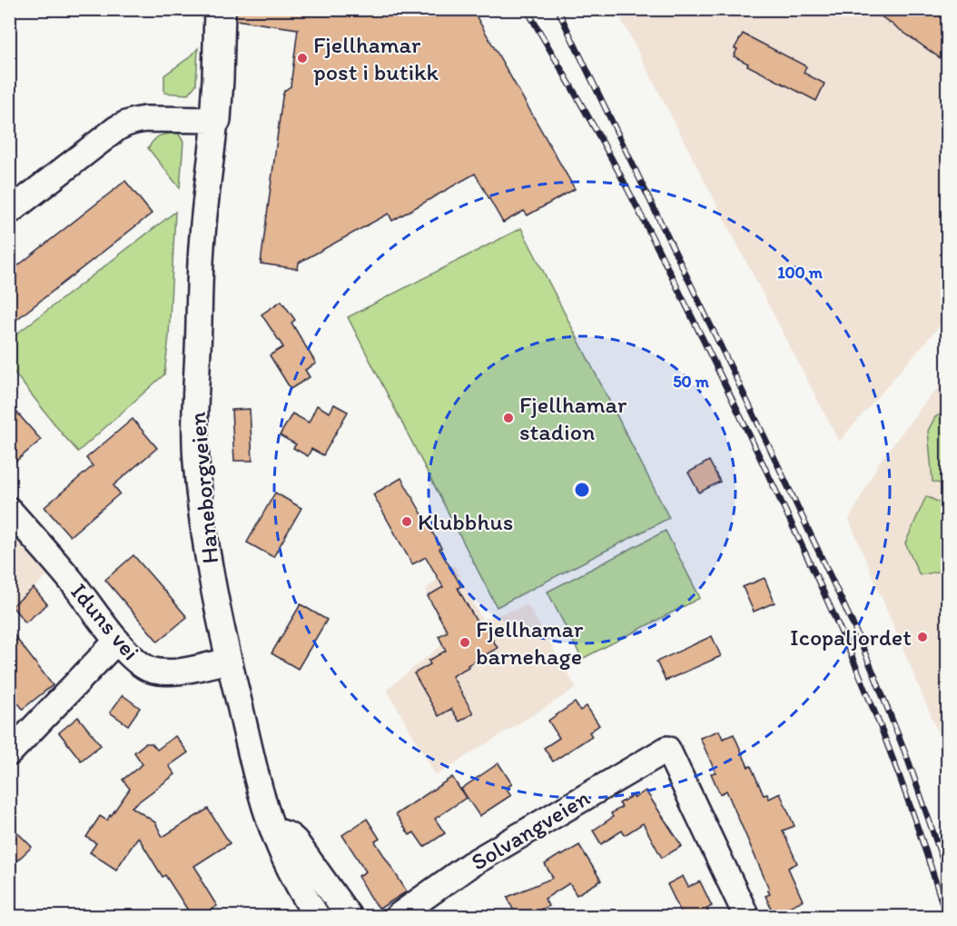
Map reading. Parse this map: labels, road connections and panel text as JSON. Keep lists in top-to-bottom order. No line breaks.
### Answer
{"streets":{"main road":["Haneborgveien"],"street":["Iduns vei","Solvangveien"]},"crossings":[["Haneborgveien","Iduns vei"]],"places":["Fjellhamar post i butikk","Fjellhamar stadion","Klubbhus","Icopaljordet","Fjellhamar barnehage"],"rings":["100 m","50 m"]}
